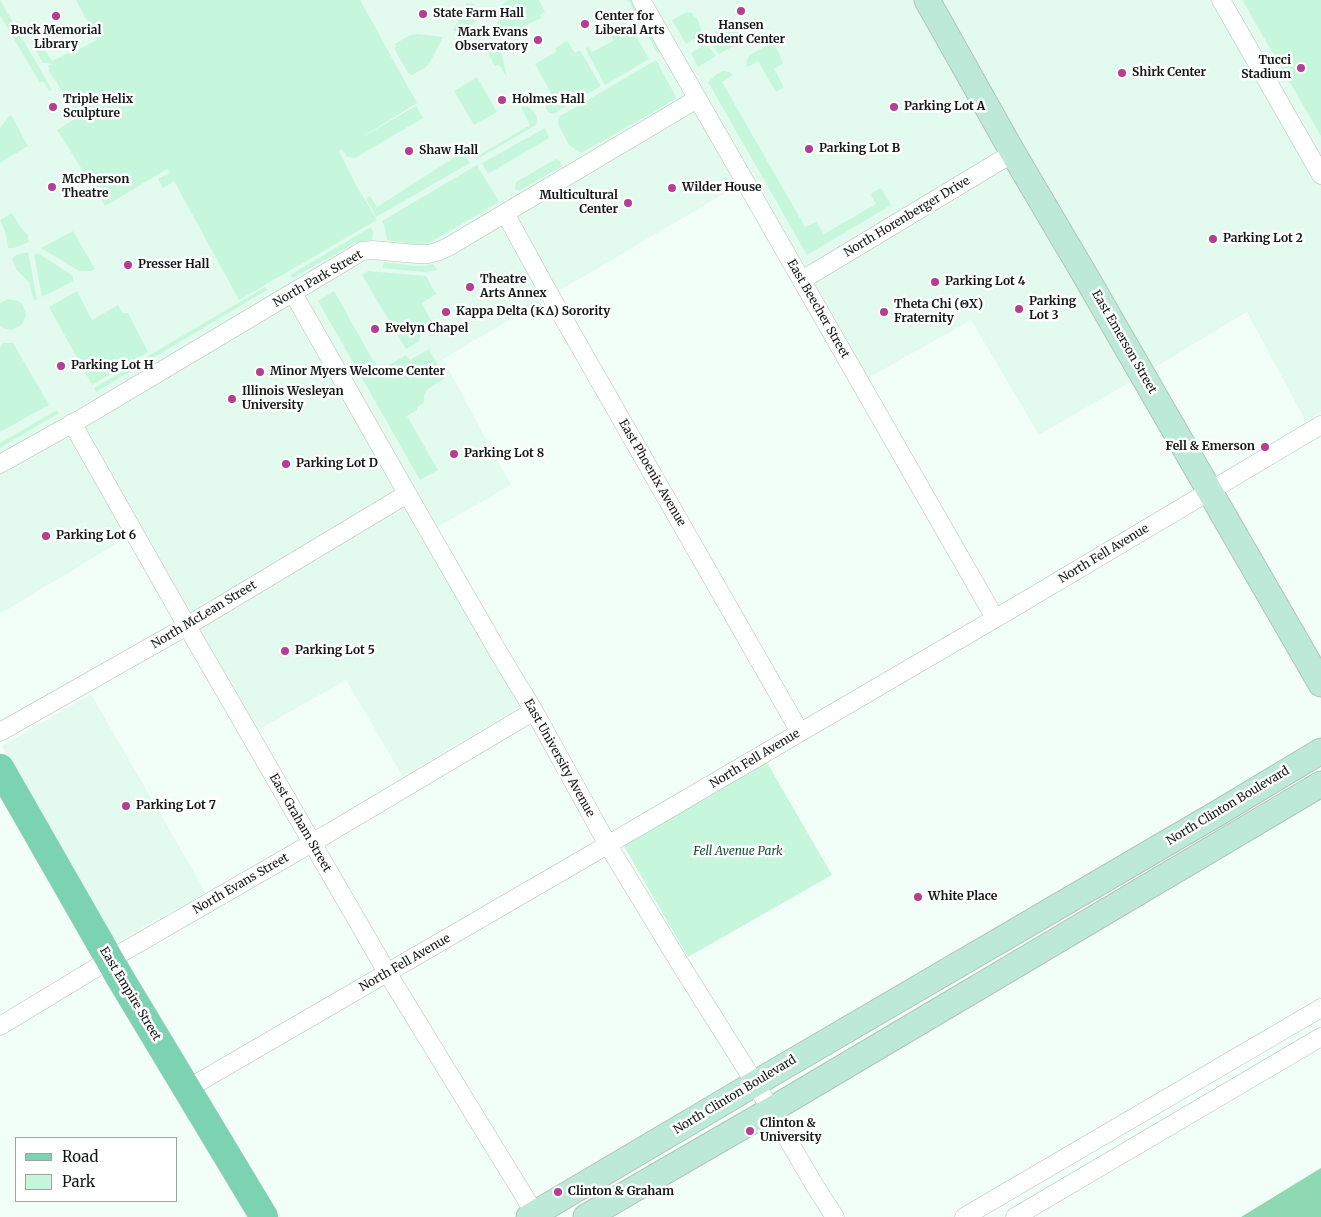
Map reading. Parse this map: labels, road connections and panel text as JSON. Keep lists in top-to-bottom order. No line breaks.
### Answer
{"streets":{"main road":["East Empire Street"],"street":["North Horenberger Drive","North Park Street","East Beecher Street","East Emerson Street","East Phoenix Avenue","North Fell Avenue","North McLean Street","East University Avenue","North Clinton Boulevard","East Graham Street","North Evans Street"]},"crossings":[["North Horenberger Drive","East Beecher Street"],["North Horenberger Drive","East Emerson Street"],["North Park Street","East Beecher Street"],["North Park Street","East Phoenix Avenue"],["North Park Street","East University Avenue"],["North Park Street","East Graham Street"],["East Beecher Street","North Fell Avenue"],["East Emerson Street","North Fell Avenue"],["East Phoenix Avenue","North Fell Avenue"],["North Fell Avenue","East University Avenue"],["North Fell Avenue","East Graham Street"],["North Fell Avenue","East Empire Street"],["North McLean Street","East University Avenue"],["North McLean Street","East Graham Street"],["East University Avenue","North Clinton Boulevard"],["East University Avenue","North Evans Street"],["North Clinton Boulevard","East Graham Street"],["East Graham Street","North Evans Street"],["North Evans Street","East Empire Street"]],"parks":["Fell Avenue Park"],"places":["Hansen Student Center","State Farm Hall","Buck Memorial Library","Center for Liberal Arts","Mark Evans Observatory","Tucci Stadium","Shirk Center","Holmes Hall","Triple Helix Sculpture","Parking Lot A","Parking Lot B","Shaw Hall","McPherson Theatre","Wilder House","Multicultural Center","Parking Lot 2","Presser Hall","Parking Lot 4","Theatre Arts Annex","Parking Lot 3","Kappa Delta (ΚΔ) Sorority","Theta Chi (ΘΧ) Fraternity","Evelyn Chapel","Parking Lot H","Minor Myers Welcome Center","Illinois Wesleyan University","Fell & Emerson","Parking Lot 8","Parking Lot D","Parking Lot 6","Parking Lot 5","Parking Lot 7","White Place","Clinton & University","Clinton & Graham"],"legend":["Road","Park"]}
